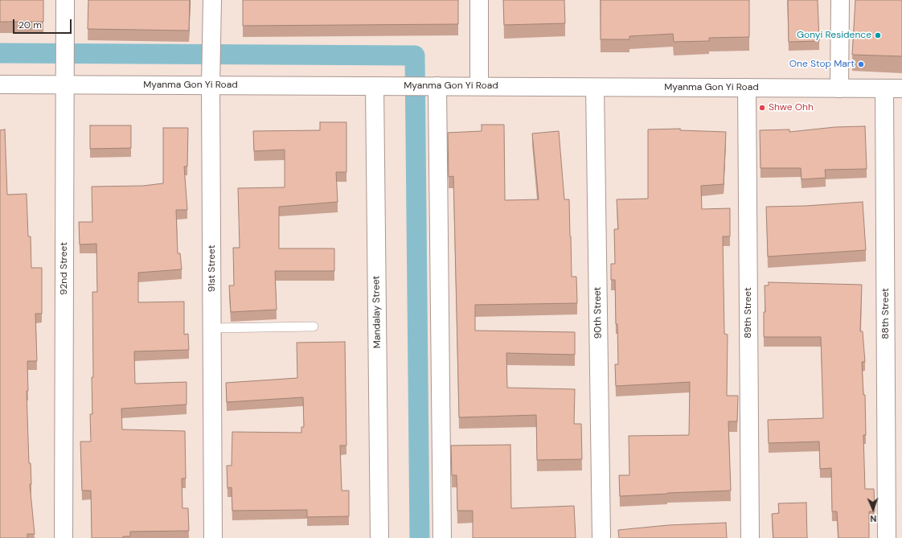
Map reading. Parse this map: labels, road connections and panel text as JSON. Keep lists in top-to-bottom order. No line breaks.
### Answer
{"streets":{"street":["Myanma Gon Yi Road","92nd Street","91st Street","Mandalay Street","90th Street","89th Street","88th Street"]},"crossings":[["Myanma Gon Yi Road","92nd Street"],["Myanma Gon Yi Road","91st Street"],["Myanma Gon Yi Road","Mandalay Street"],["Myanma Gon Yi Road","90th Street"],["Myanma Gon Yi Road","89th Street"],["Myanma Gon Yi Road","88th Street"]],"places":["Gonyi Residence","One Stop Mart","Shwe Ohh"],"scale_bar":"20 m","north":"bottom"}
